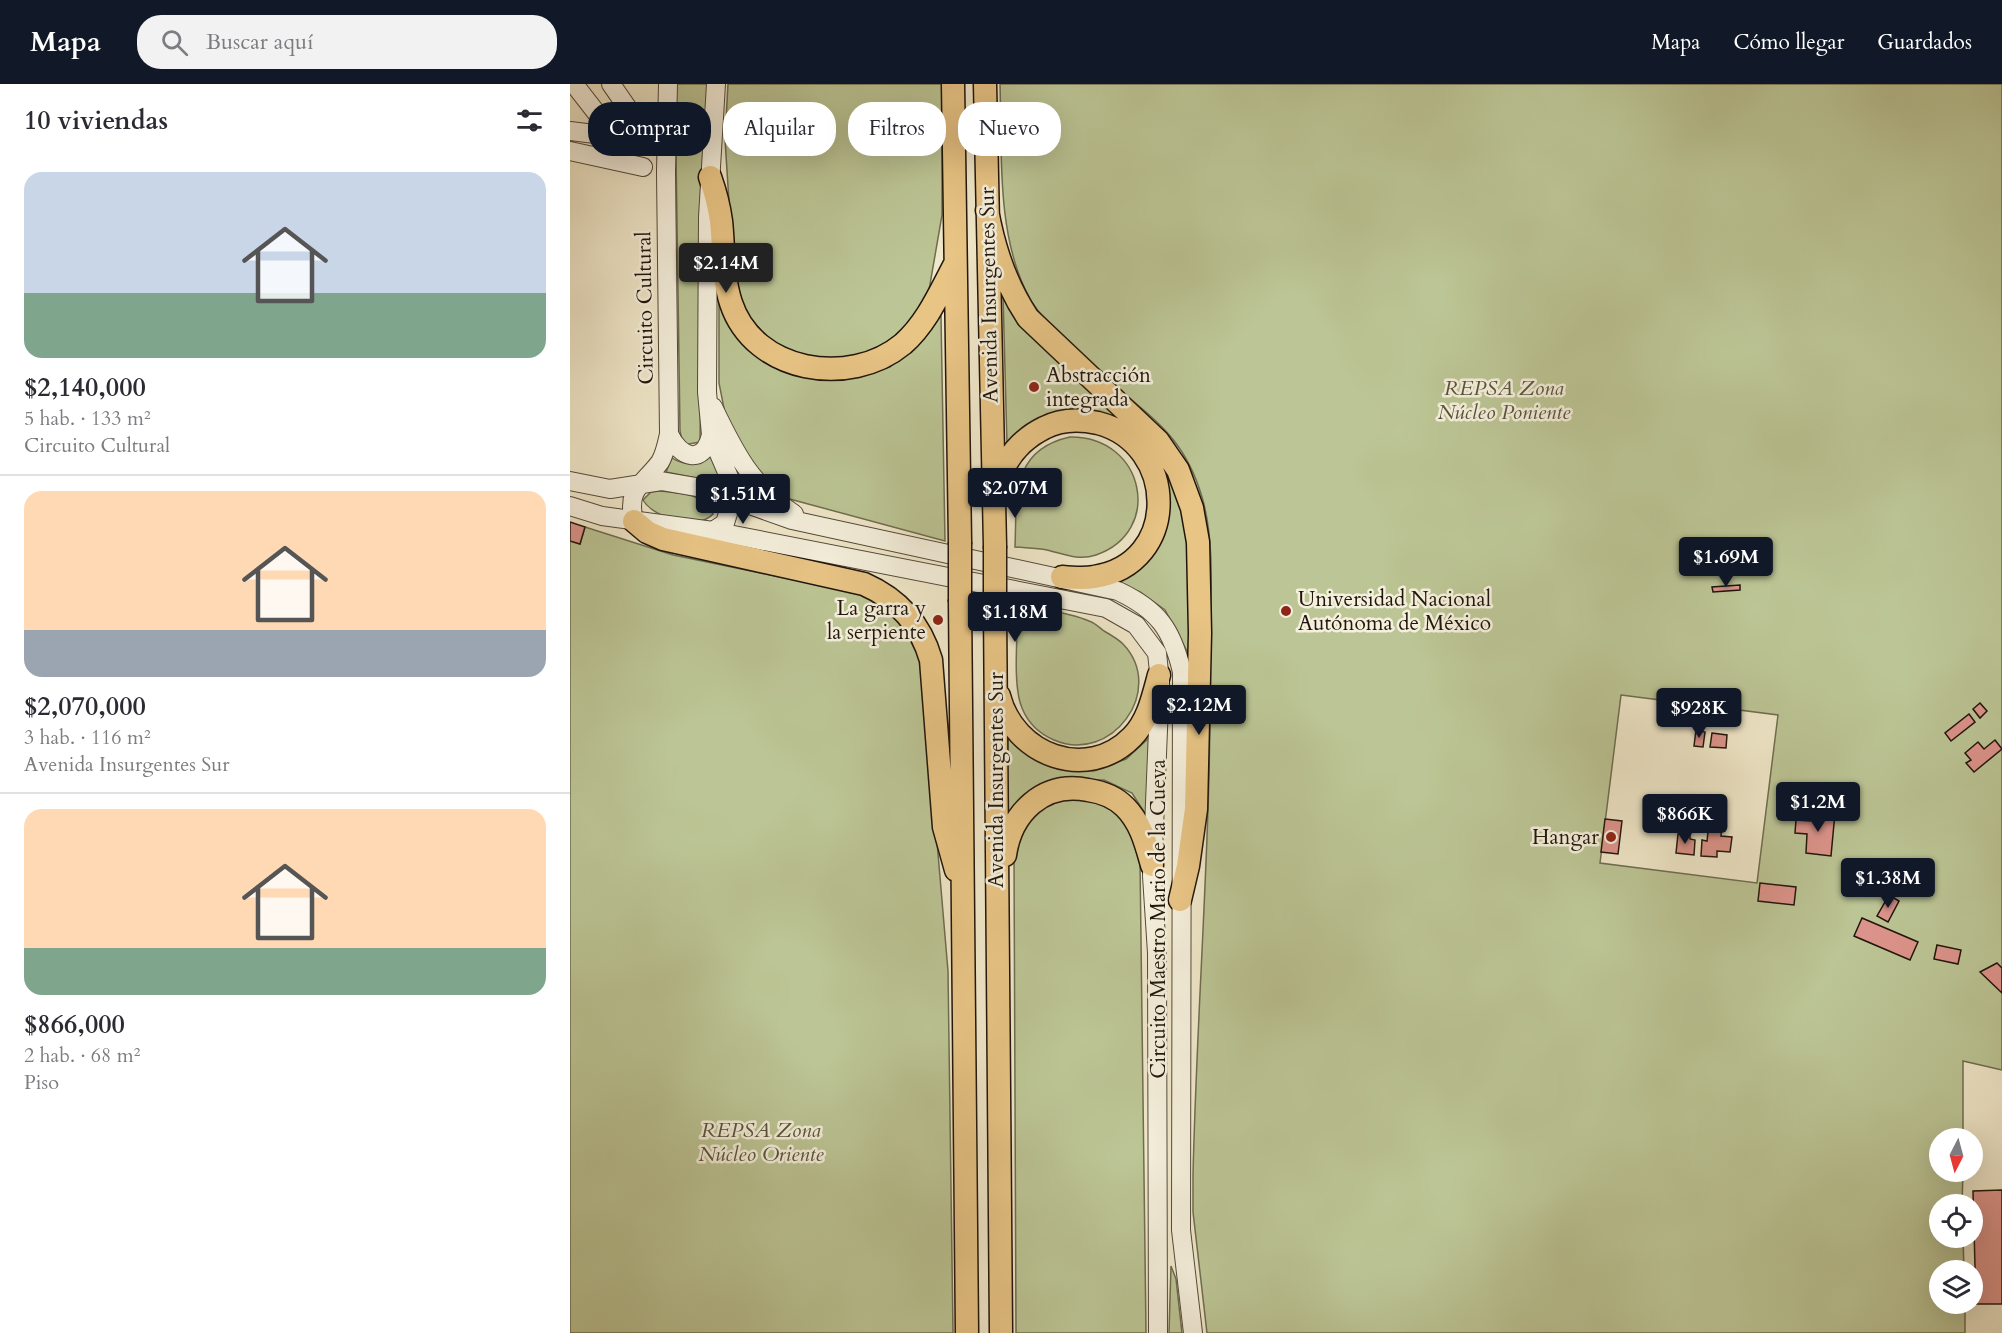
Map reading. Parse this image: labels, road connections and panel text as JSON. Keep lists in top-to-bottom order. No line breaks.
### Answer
{"streets":{"main road":["Avenida Insurgentes Sur"],"street":["Circuito Cultural","Circuito Maestro Mario de la Cueva"]},"crossings":[["Circuito Cultural","Circuito Maestro Mario de la Cueva"]],"parks":["REPSA Zona Núcleo Poniente","REPSA Zona Núcleo Oriente"],"places":["Abstracción integrada","Universidad Nacional Autónoma de México","La garra y la serpiente","Hangar"],"north":"bottom","page":{"header":"Mapa","search":"Buscar aquí","nav":["Mapa","Cómo llegar","Guardados"],"heading":"10 viviendas","chip":["Comprar","Alquilar","Filtros","Nuevo"],"list":[{"name":"$2,140,000","note":"5 hab. · 133 m² · Circuito Cultural"},{"name":"$2,070,000","note":"3 hab. · 116 m² · Avenida Insurgentes Sur"},{"name":"$866,000","note":"2 hab. · 68 m² · Piso"}],"price":["$2.14M","$2.07M","$1.51M","$1.69M","$1.18M","$2.12M","$928K","$1.2M","$866K","$1.38M"]}}
